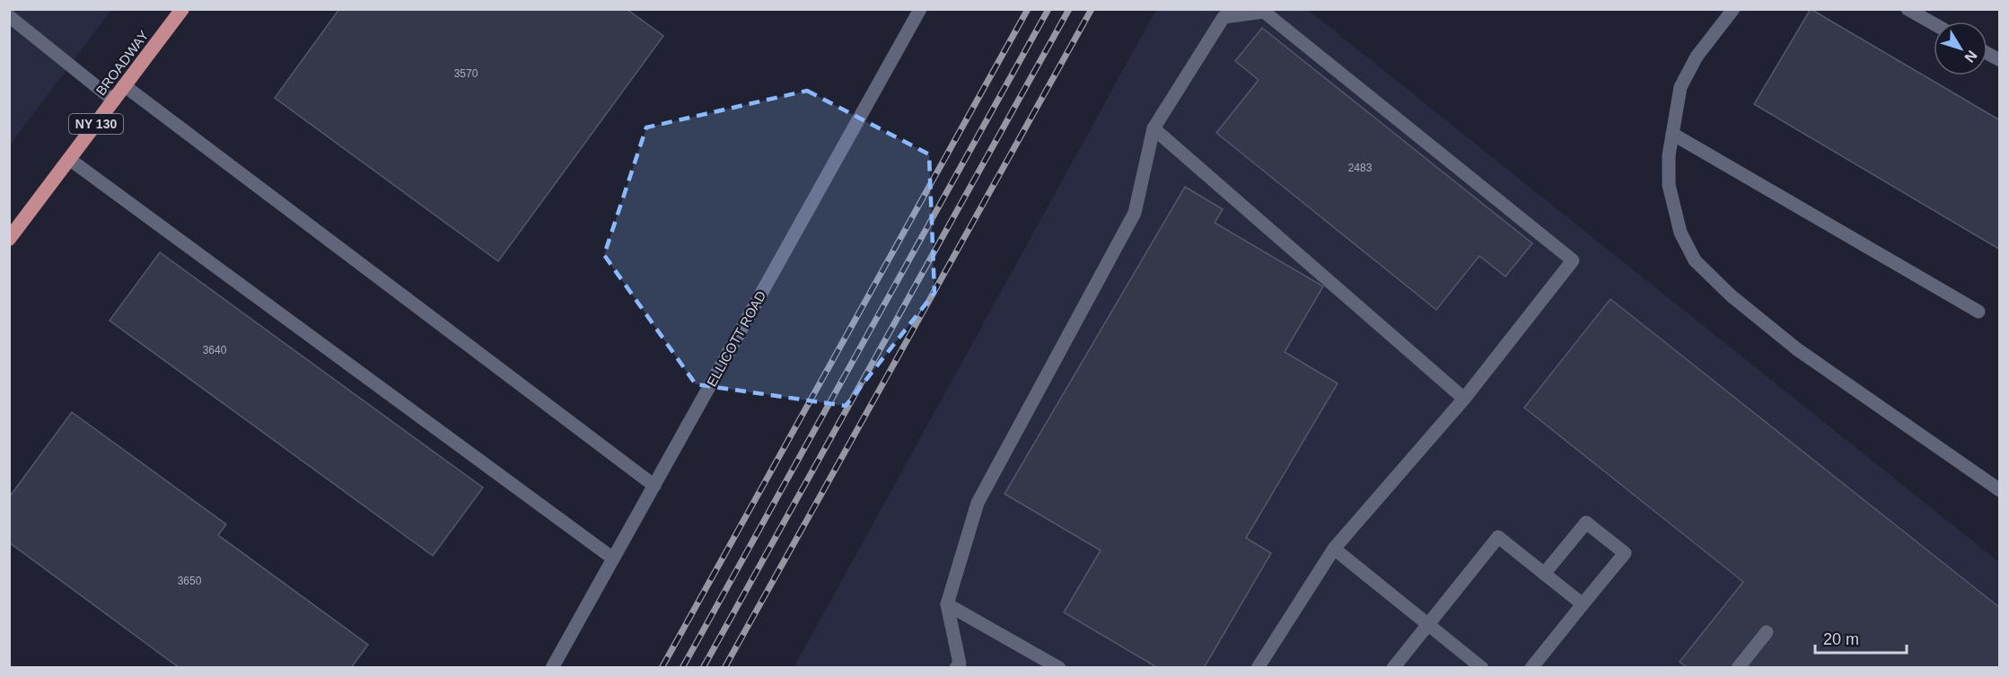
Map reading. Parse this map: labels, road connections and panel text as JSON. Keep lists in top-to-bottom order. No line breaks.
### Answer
{"streets":{"highway":["BROADWAY","NY 130"],"street":["ELLICOTT ROAD"]},"house_numbers":["3570","2483","3640","3650"],"scale_bar":"20 m","north":"bottom right"}
